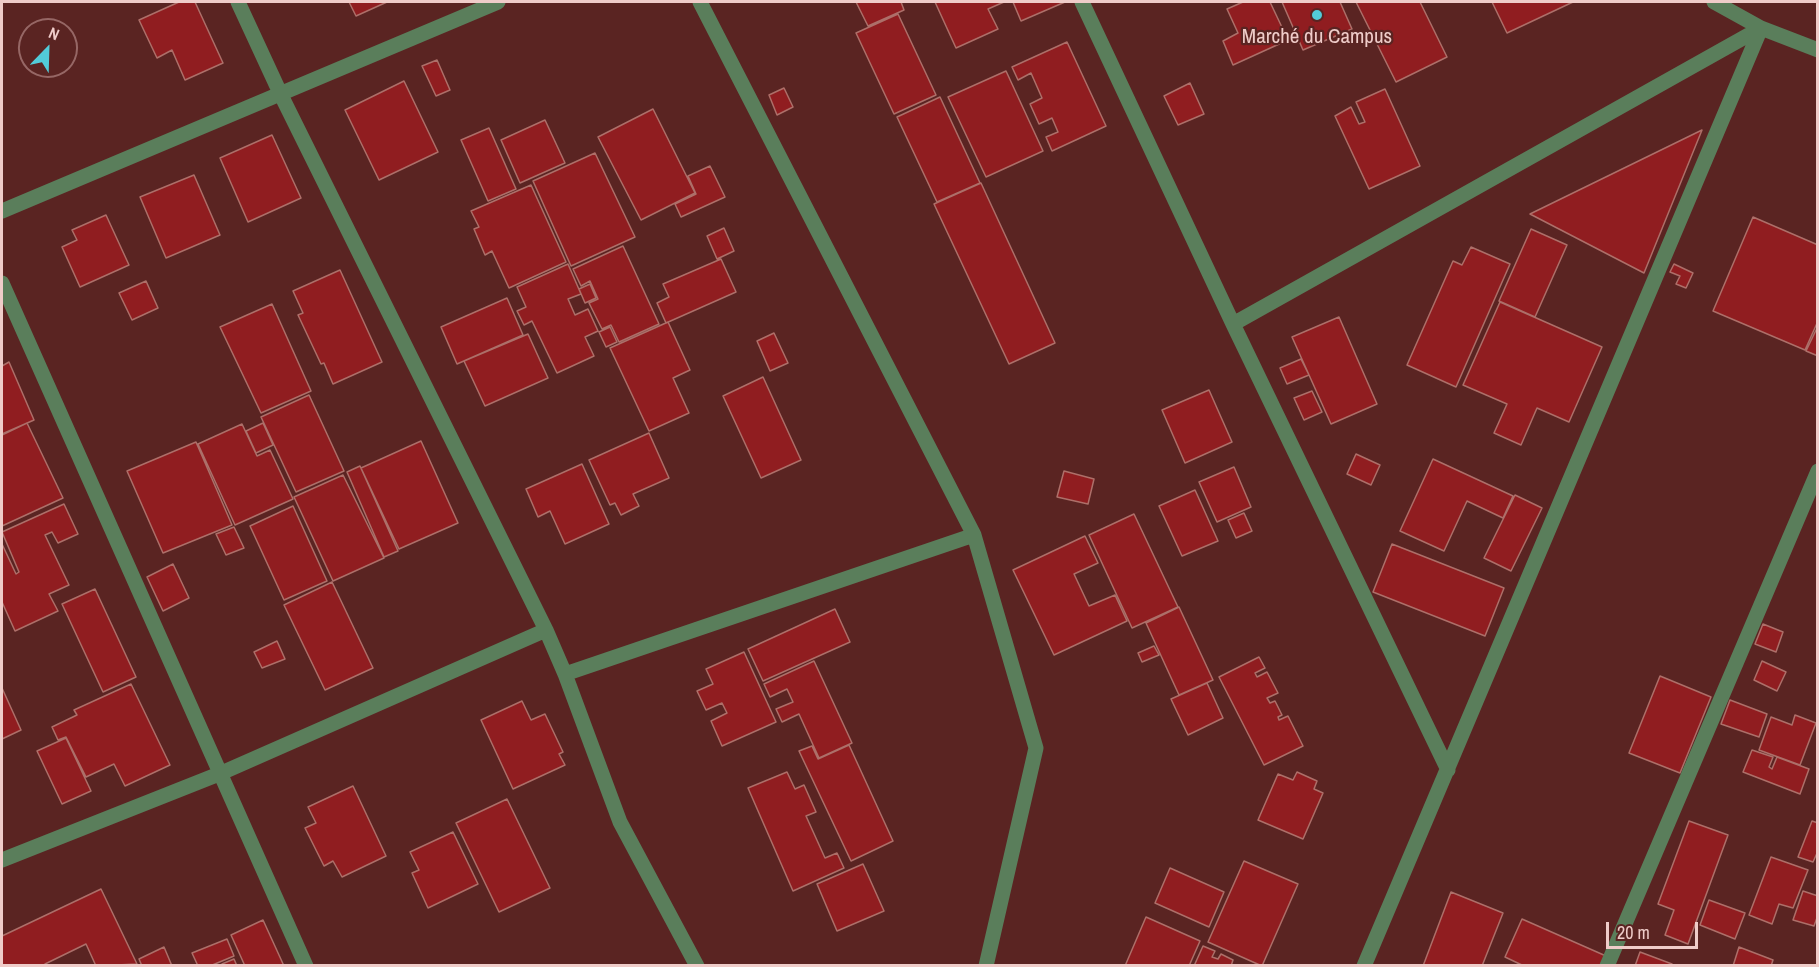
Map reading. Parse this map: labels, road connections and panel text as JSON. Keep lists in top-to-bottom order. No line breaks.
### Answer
{"places":["Marché du Campus"],"scale_bar":"20 m","north":"top right"}
